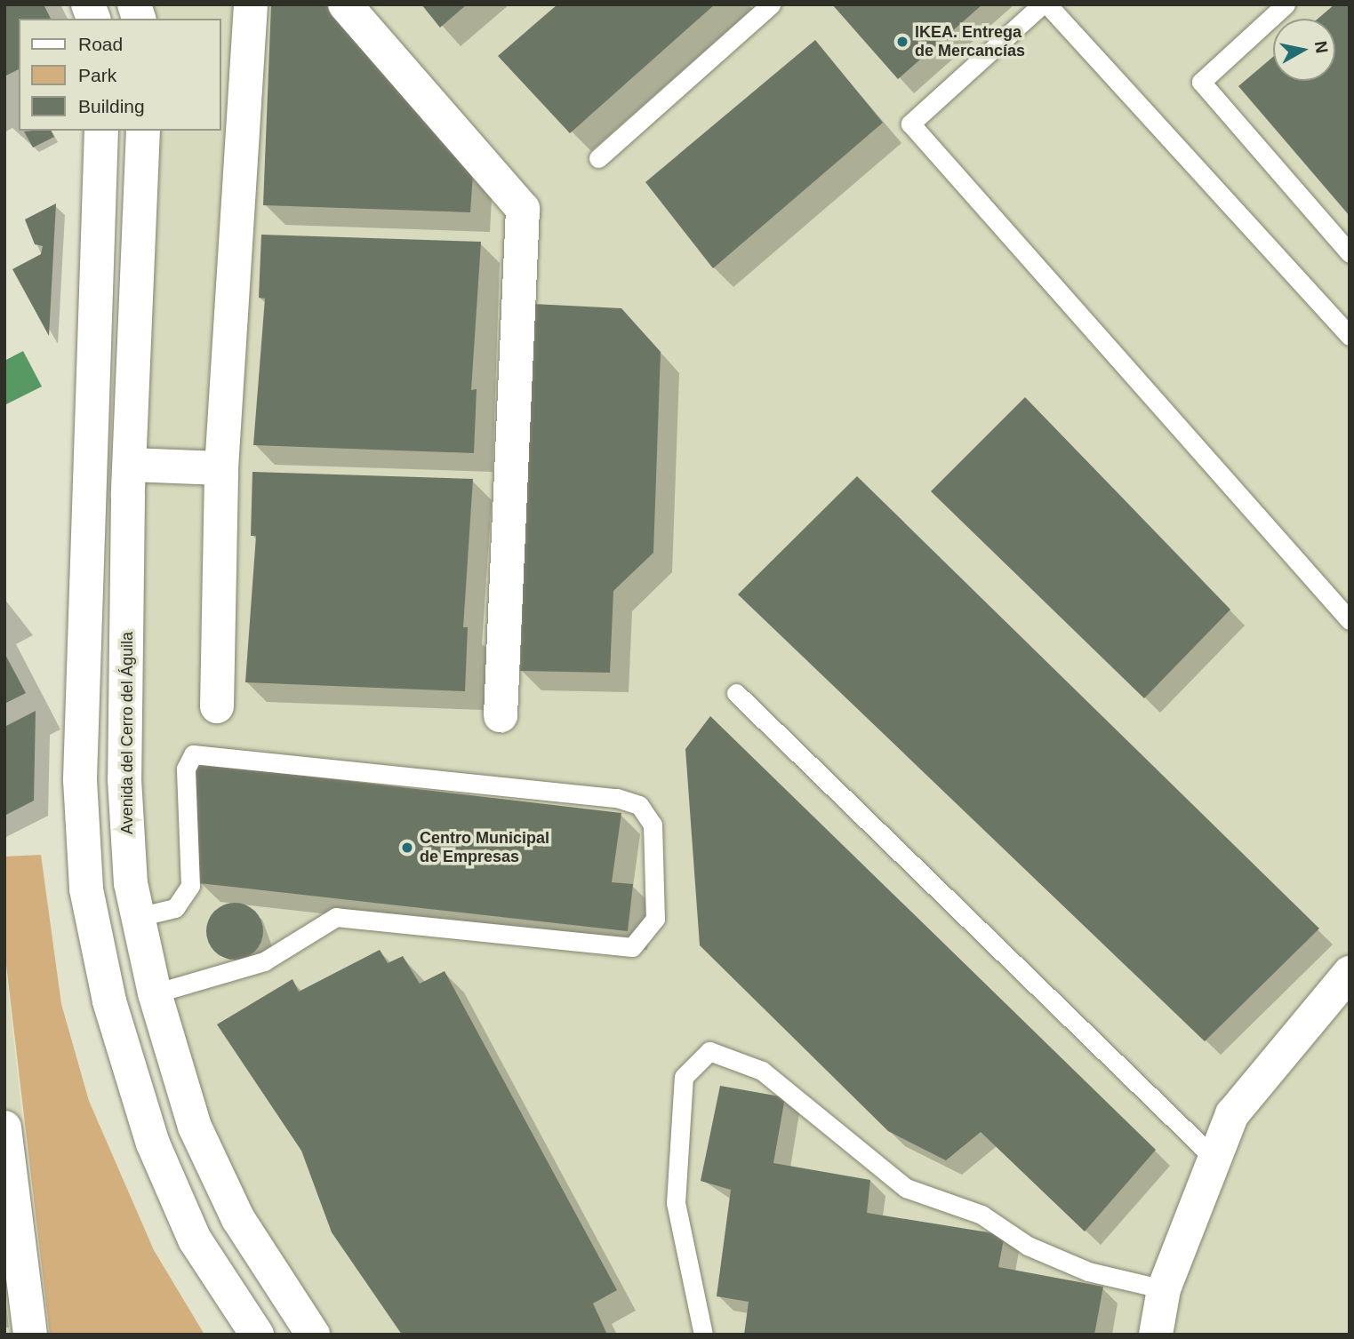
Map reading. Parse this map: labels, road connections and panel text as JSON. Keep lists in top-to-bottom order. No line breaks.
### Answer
{"streets":{"main road":["Avenida del Cerro del Águila"]},"places":["IKEA. Entrega de Mercancías","Centro Municipal de Empresas"],"legend":["Road","Park","Building"],"north":"right"}
